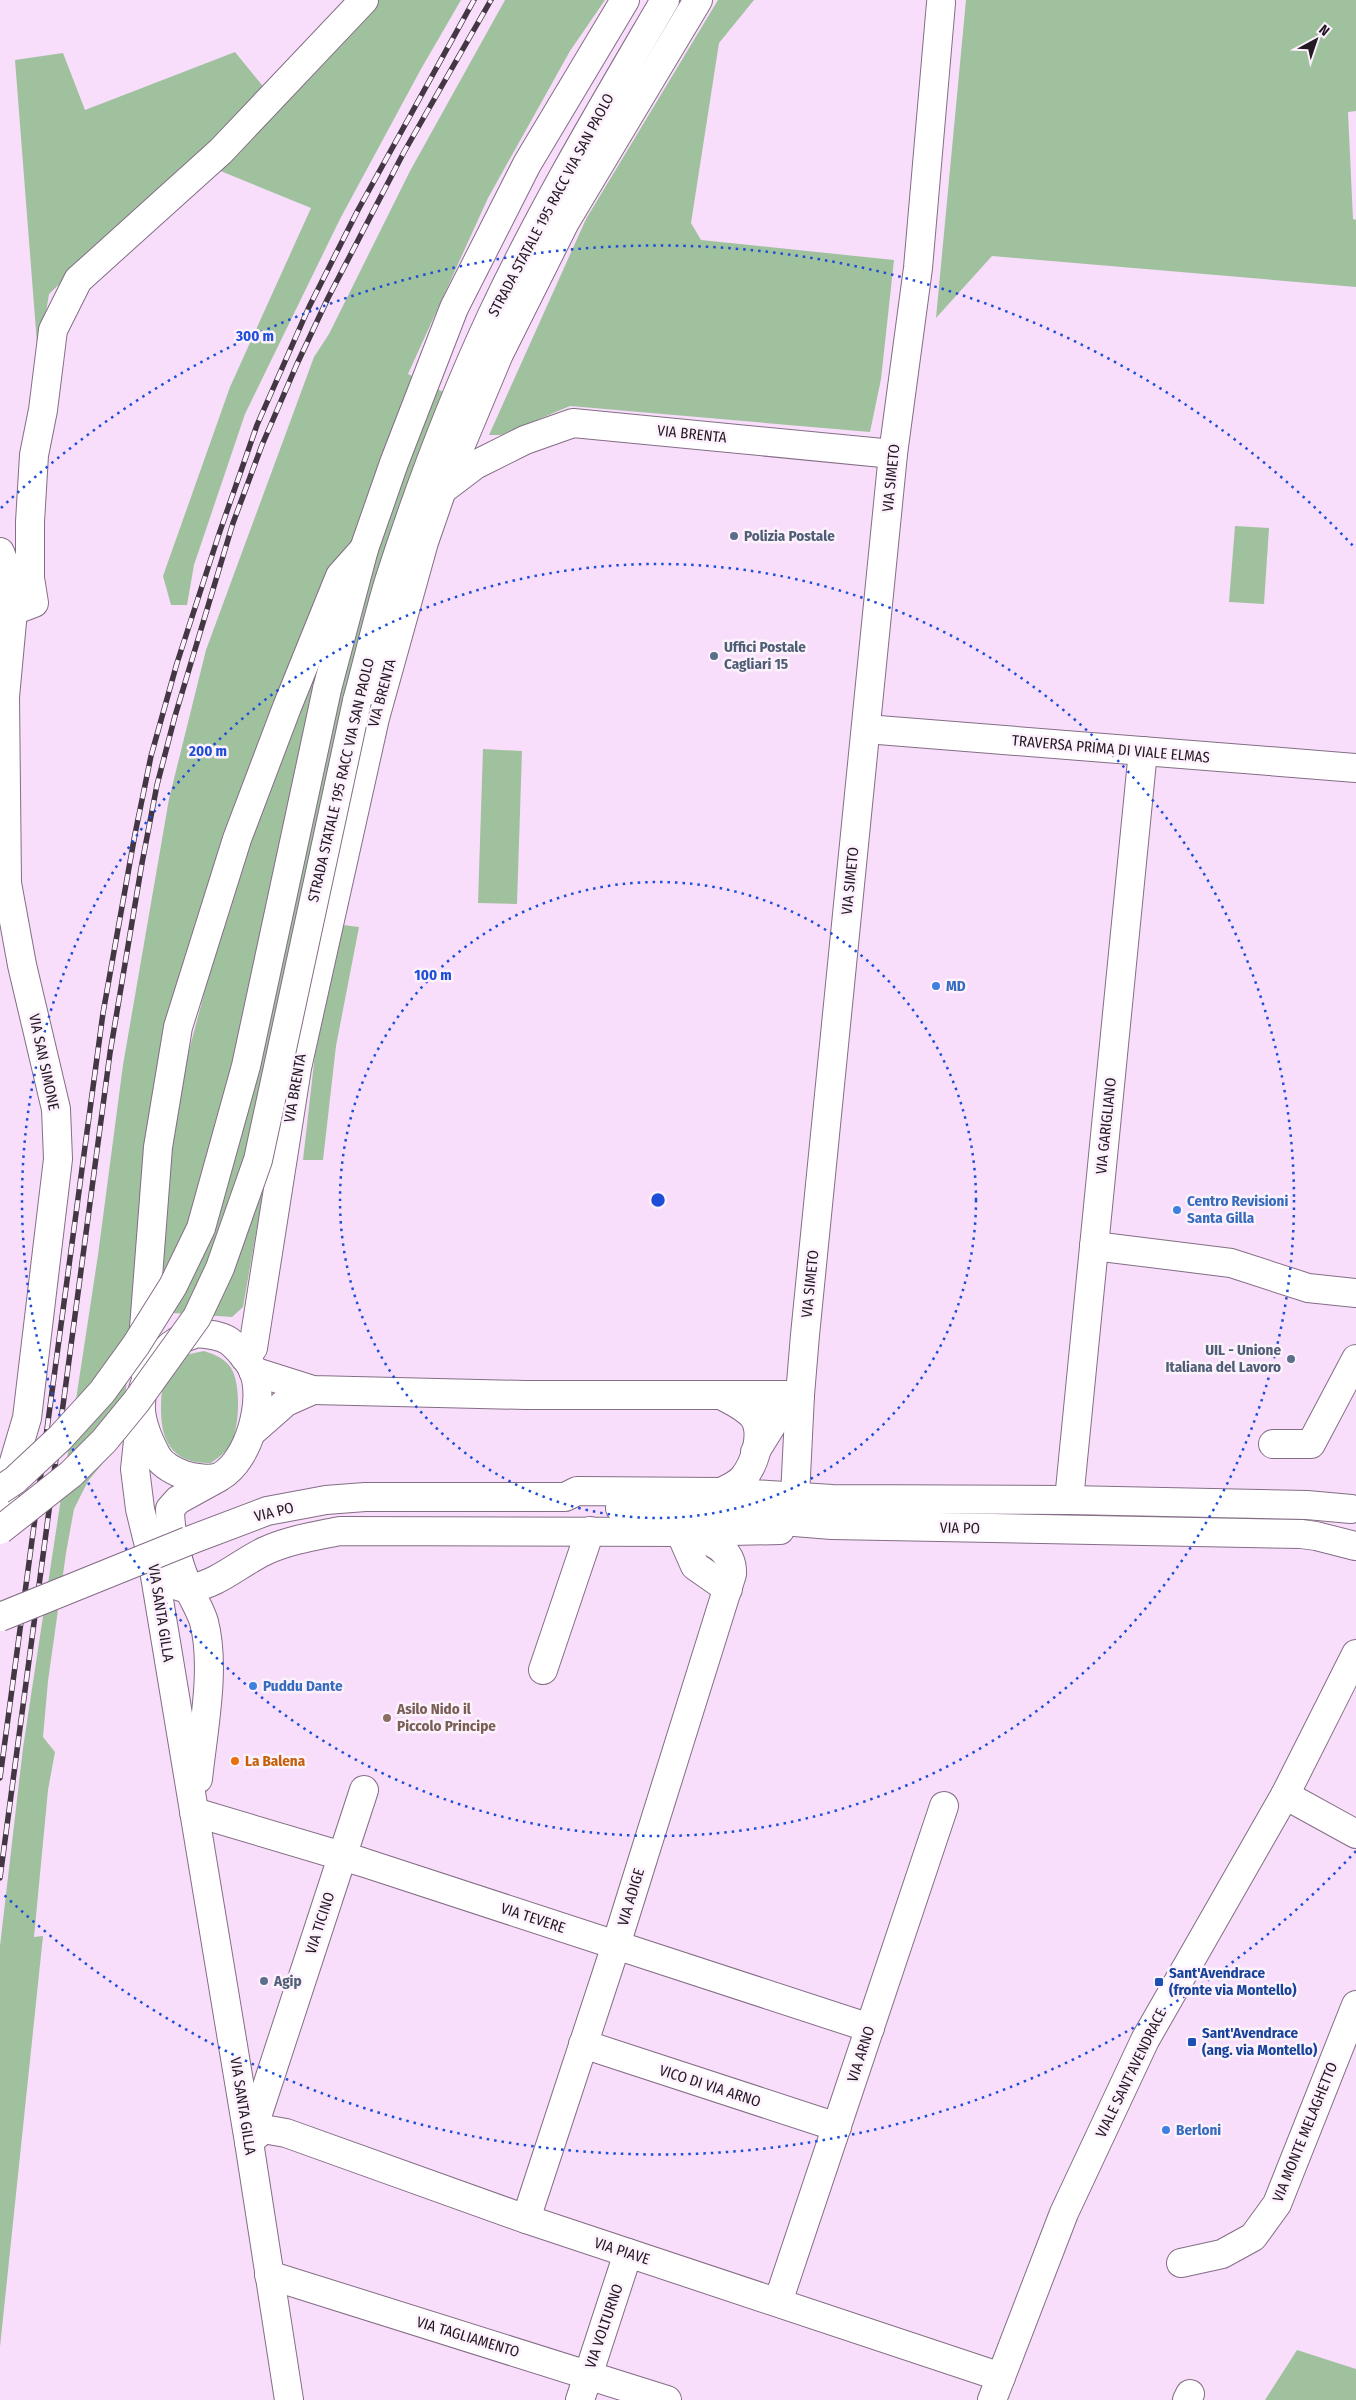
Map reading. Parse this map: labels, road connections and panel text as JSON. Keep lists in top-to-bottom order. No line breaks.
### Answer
{"streets":{"main road":["STRADA STATALE 195 RACC VIA SAN PAOLO","VIA BRENTA","VIA SIMETO","TRAVERSA PRIMA DI VIALE ELMAS","VIA SAN SIMONE","VIA GARIGLIANO","VIA PO","VIA SANTA GILLA","VIA ADIGE","VIA TEVERE","VIA TICINO","VIA ARNO","VIALE SANT'AVENDRACE","VICO DI VIA ARNO","VIA MONTE MELAGHETTO","VIA PIAVE","VIA VOLTURNO","VIA TAGLIAMENTO"]},"crossings":[["VIA BRENTA","VIA SIMETO"],["VIA BRENTA","VIA SANTA GILLA"],["VIA SIMETO","TRAVERSA PRIMA DI VIALE ELMAS"],["VIA SIMETO","VIA PO"],["TRAVERSA PRIMA DI VIALE ELMAS","VIA GARIGLIANO"],["VIA GARIGLIANO","VIA PO"],["VIA SANTA GILLA","VIA TEVERE"],["VIA SANTA GILLA","VIA TICINO"],["VIA SANTA GILLA","VIA PIAVE"],["VIA SANTA GILLA","VIA TAGLIAMENTO"],["VIA ADIGE","VIA TEVERE"],["VIA ADIGE","VICO DI VIA ARNO"],["VIA ADIGE","VIA PIAVE"],["VIA TEVERE","VIA TICINO"],["VIA TEVERE","VIA ARNO"],["VIA TICINO","VIA PIAVE"],["VIA ARNO","VICO DI VIA ARNO"],["VIA ARNO","VIA PIAVE"],["VIALE SANT'AVENDRACE","VIA PIAVE"],["VIA PIAVE","VIA VOLTURNO"],["VIA VOLTURNO","VIA TAGLIAMENTO"]],"places":{"other":["Polizia Postale","Uffici Postale Cagliari 15","MD","Centro Revisioni Santa Gilla","UIL - Unione Italiana del Lavoro","Puddu Dante","Asilo Nido il Piccolo Principe","La Balena","Agip","Berloni"],"transit":["Sant'Avendrace (fronte via Montello)","Sant'Avendrace (ang. via Montello)"]},"north":"top right","rings":["300 m","200 m","100 m"]}
